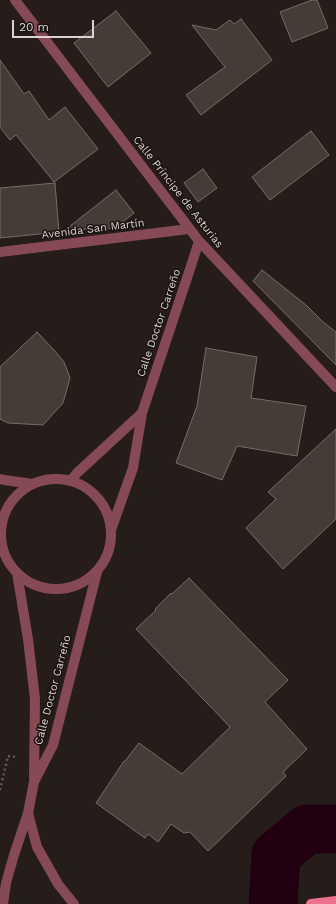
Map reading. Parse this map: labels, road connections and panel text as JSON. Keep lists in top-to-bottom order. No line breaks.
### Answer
{"streets":{"street":["Calle Príncipe de Asturias","Avenida San Martín","Calle Doctor Carreño"]},"crossings":[["Calle Príncipe de Asturias","Avenida San Martín"],["Calle Príncipe de Asturias","Calle Doctor Carreño"]],"scale_bar":"20 m"}
